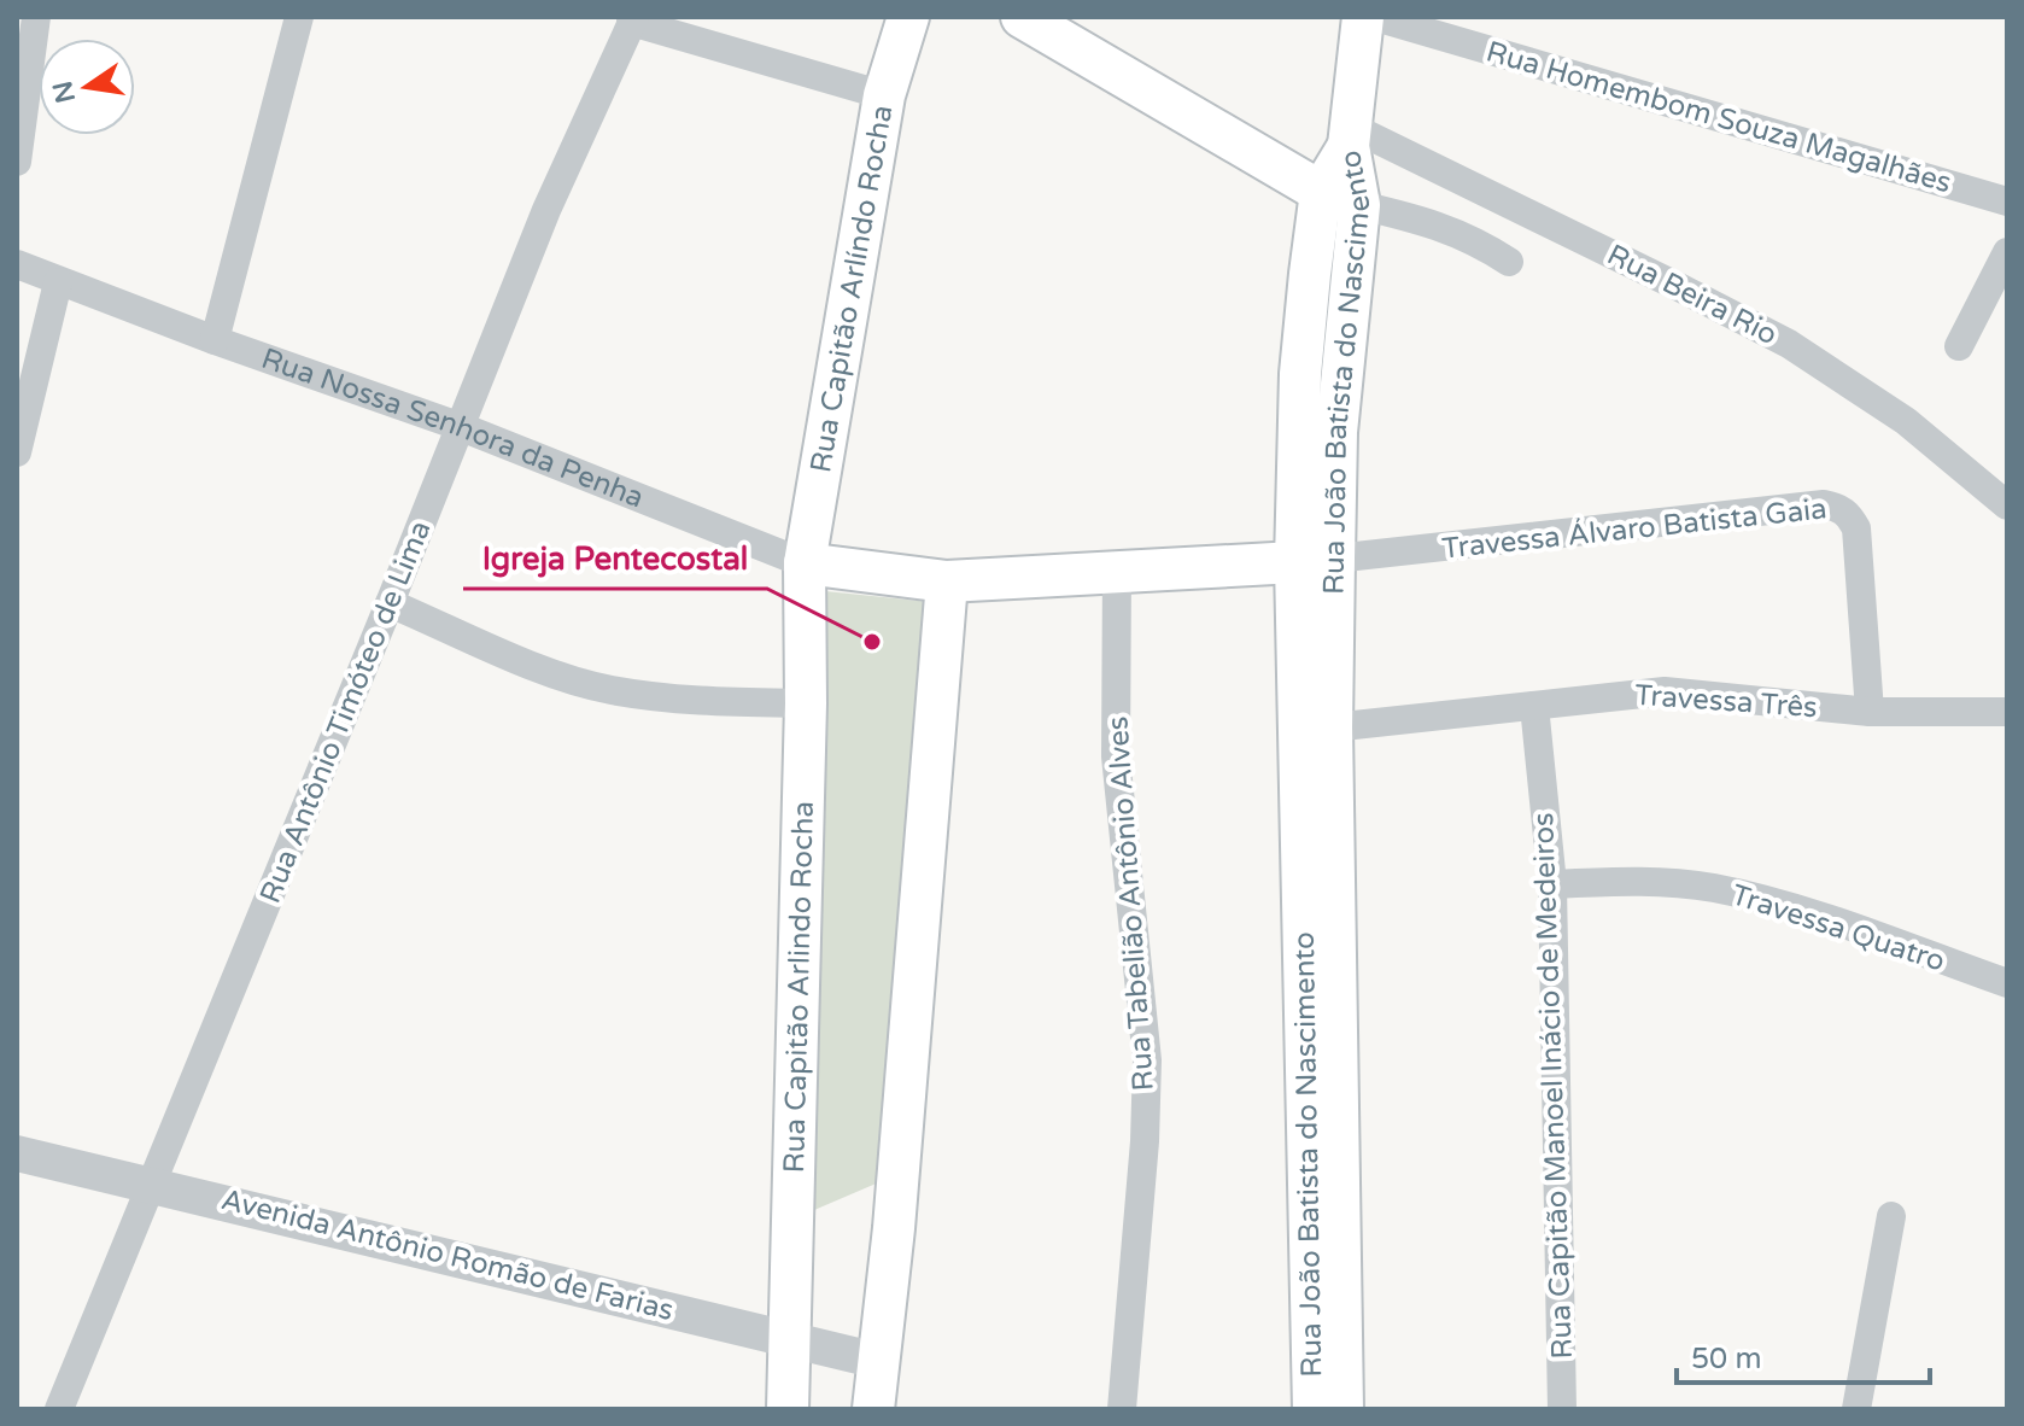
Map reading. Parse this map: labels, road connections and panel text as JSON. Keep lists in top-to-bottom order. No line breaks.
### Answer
{"streets":{"main road":["Rua Capitão Arlíndo Rocha","Rua João Batista do Nascimento","Rua Nossa Senhora da Penha","Rua Capitão Arlindo Rocha"],"street":["Rua Homembom Souza Magalhães","Rua Beira Rio","Travessa Álvaro Batista Gaia","Travessa Três","Rua Antônio Timóteo de Lima","Rua Tabelião Antônio Alves","Travessa Quatro","Rua Capitão Manoel Inácio de Medeiros","Avenida Antônio Romão de Farias"]},"crossings":[["Rua Capitão Arlíndo Rocha","Rua Nossa Senhora da Penha"],["Rua Capitão Arlíndo Rocha","Rua Capitão Arlindo Rocha"],["Rua Beira Rio","Rua João Batista do Nascimento"],["Rua João Batista do Nascimento","Rua Nossa Senhora da Penha"],["Rua João Batista do Nascimento","Travessa Álvaro Batista Gaia"],["Rua João Batista do Nascimento","Travessa Três"],["Rua Nossa Senhora da Penha","Travessa Álvaro Batista Gaia"],["Rua Nossa Senhora da Penha","Rua Antônio Timóteo de Lima"],["Rua Nossa Senhora da Penha","Rua Tabelião Antônio Alves"],["Rua Nossa Senhora da Penha","Rua Capitão Arlindo Rocha"],["Travessa Álvaro Batista Gaia","Travessa Três"],["Travessa Três","Rua Capitão Manoel Inácio de Medeiros"],["Rua Antônio Timóteo de Lima","Avenida Antônio Romão de Farias"],["Travessa Quatro","Rua Capitão Manoel Inácio de Medeiros"],["Rua Capitão Arlindo Rocha","Avenida Antônio Romão de Farias"]],"places":["Igreja Pentecostal"],"scale_bar":"50 m","north":"left"}
